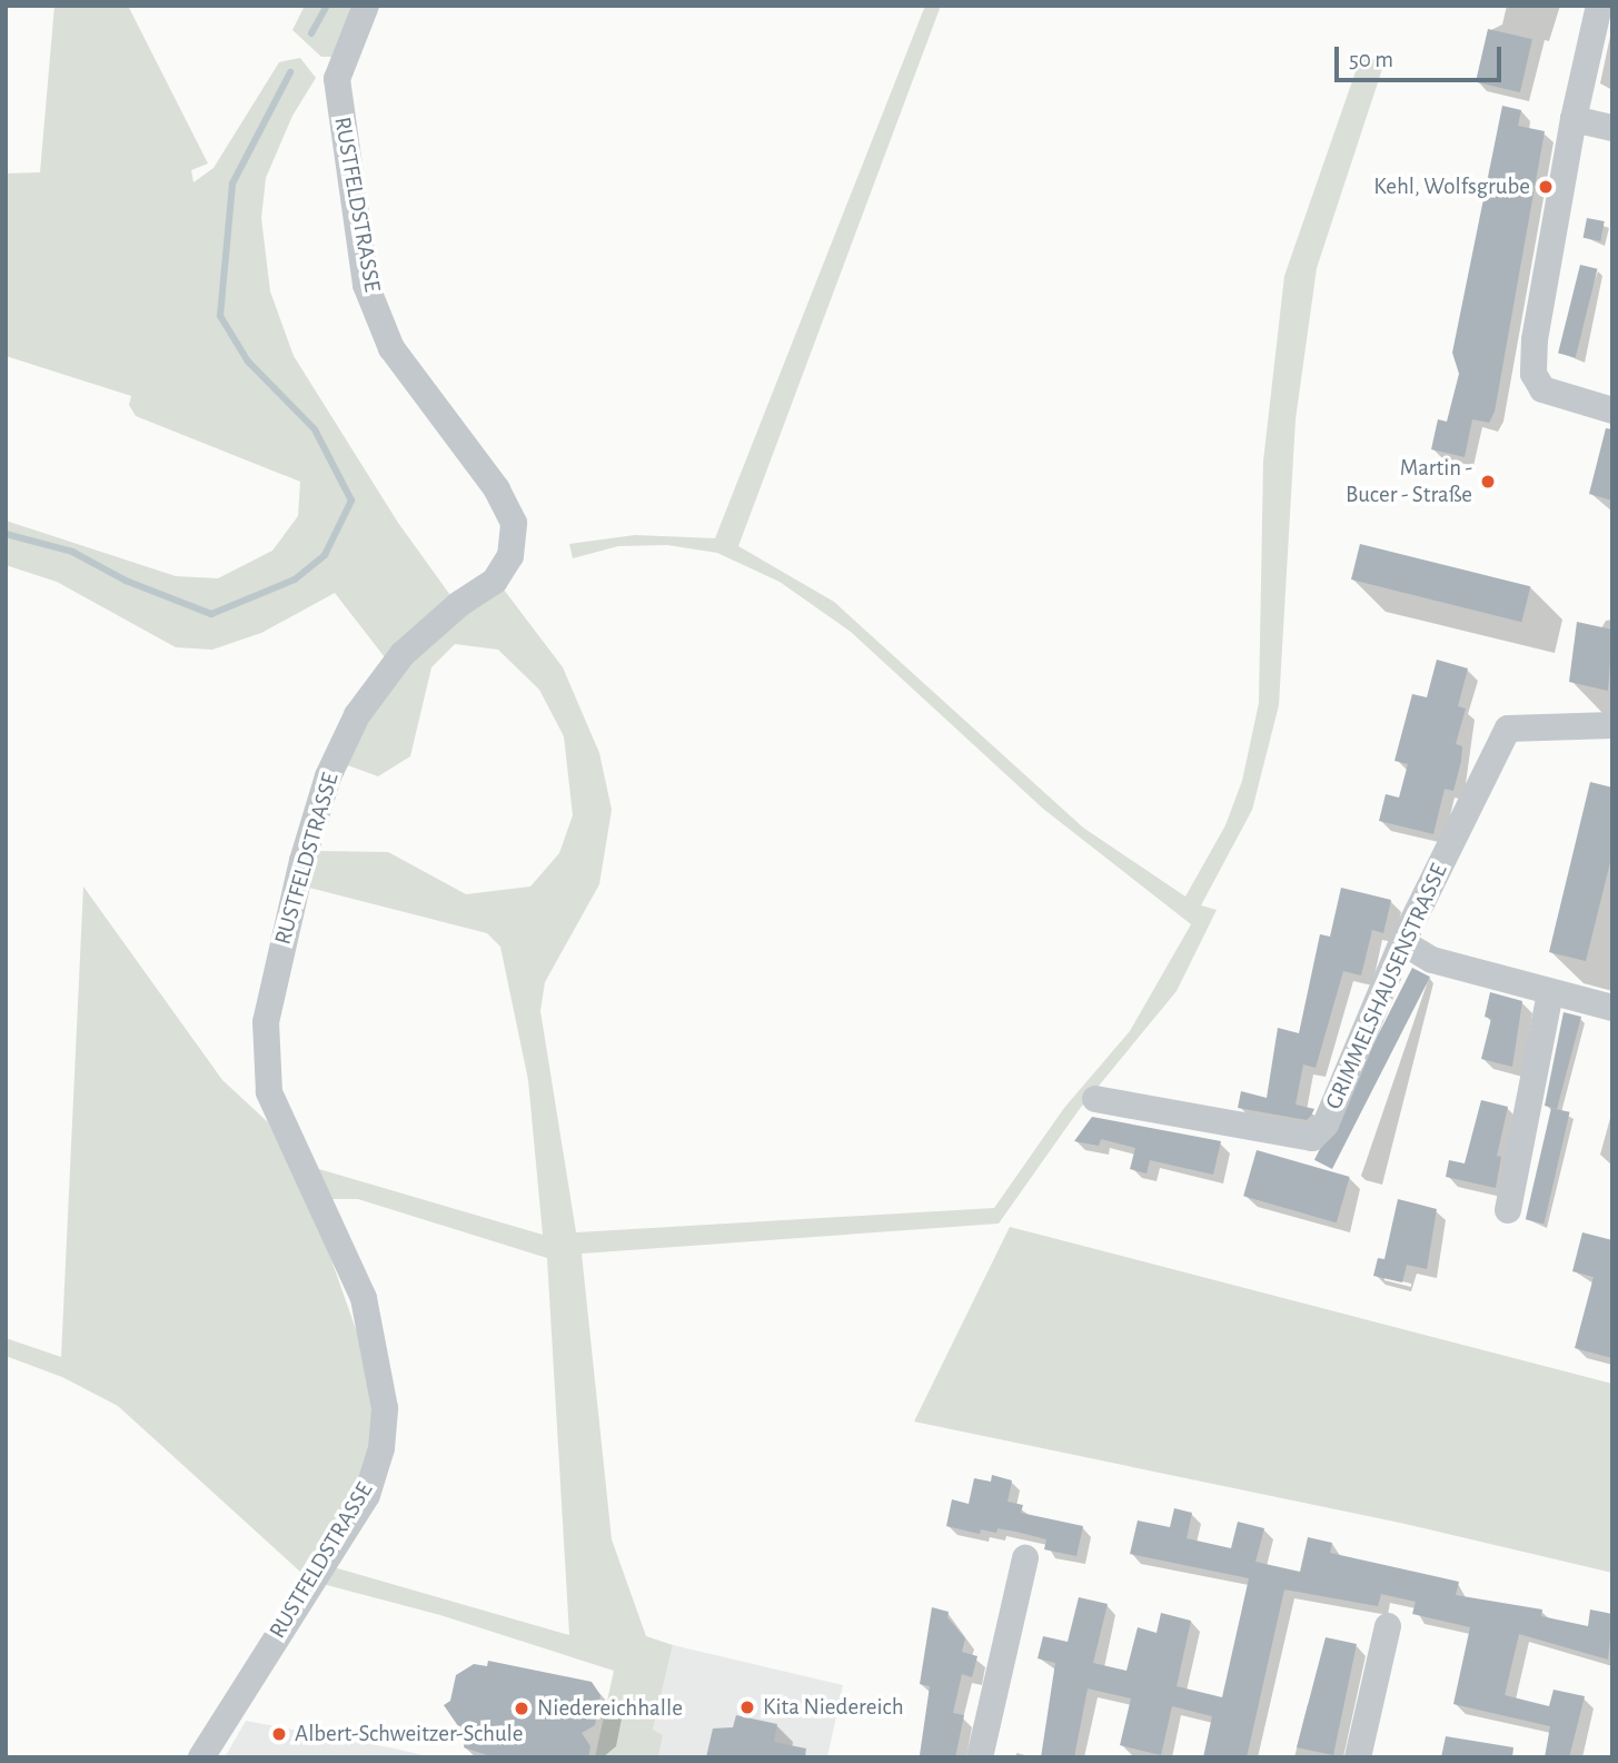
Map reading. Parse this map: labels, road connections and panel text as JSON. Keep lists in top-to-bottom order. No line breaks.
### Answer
{"streets":{"street":["RUSTFELDSTRASSE","GRIMMELSHAUSENSTRASSE"]},"places":["Kehl, Wolfsgrube","Martin - Bucer - Straße","Kita Niedereich","Niedereichhalle","Albert-Schweitzer-Schule"],"scale_bar":"50 m"}
